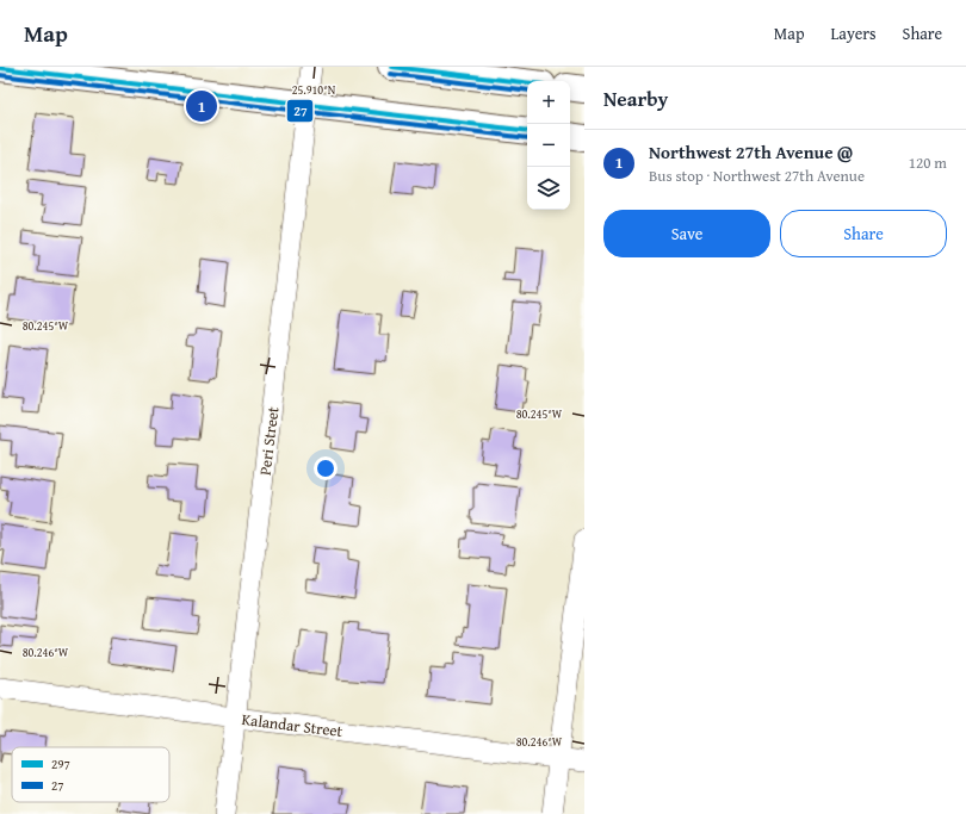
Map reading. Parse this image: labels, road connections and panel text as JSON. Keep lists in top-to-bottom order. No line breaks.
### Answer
{"streets":{"street":["Peri Street","Kalandar Street"]},"crossings":[["Peri Street","Kalandar Street"]],"lines":["transit line 297","transit line 27"],"legend":["297","27"],"page":{"header":"Map","nav":["Map","Layers","Share"],"heading":"Nearby","map_buttons":["+","−"],"pins":"1","list":[{"mark":"1","name":"Northwest 27th Avenue @","note":"Bus stop · Northwest 27th Avenue","value":"120 m"}],"buttons":["Save","Share"]},"coordinates":["25.910°N","80.245°W","80.246°W"]}
